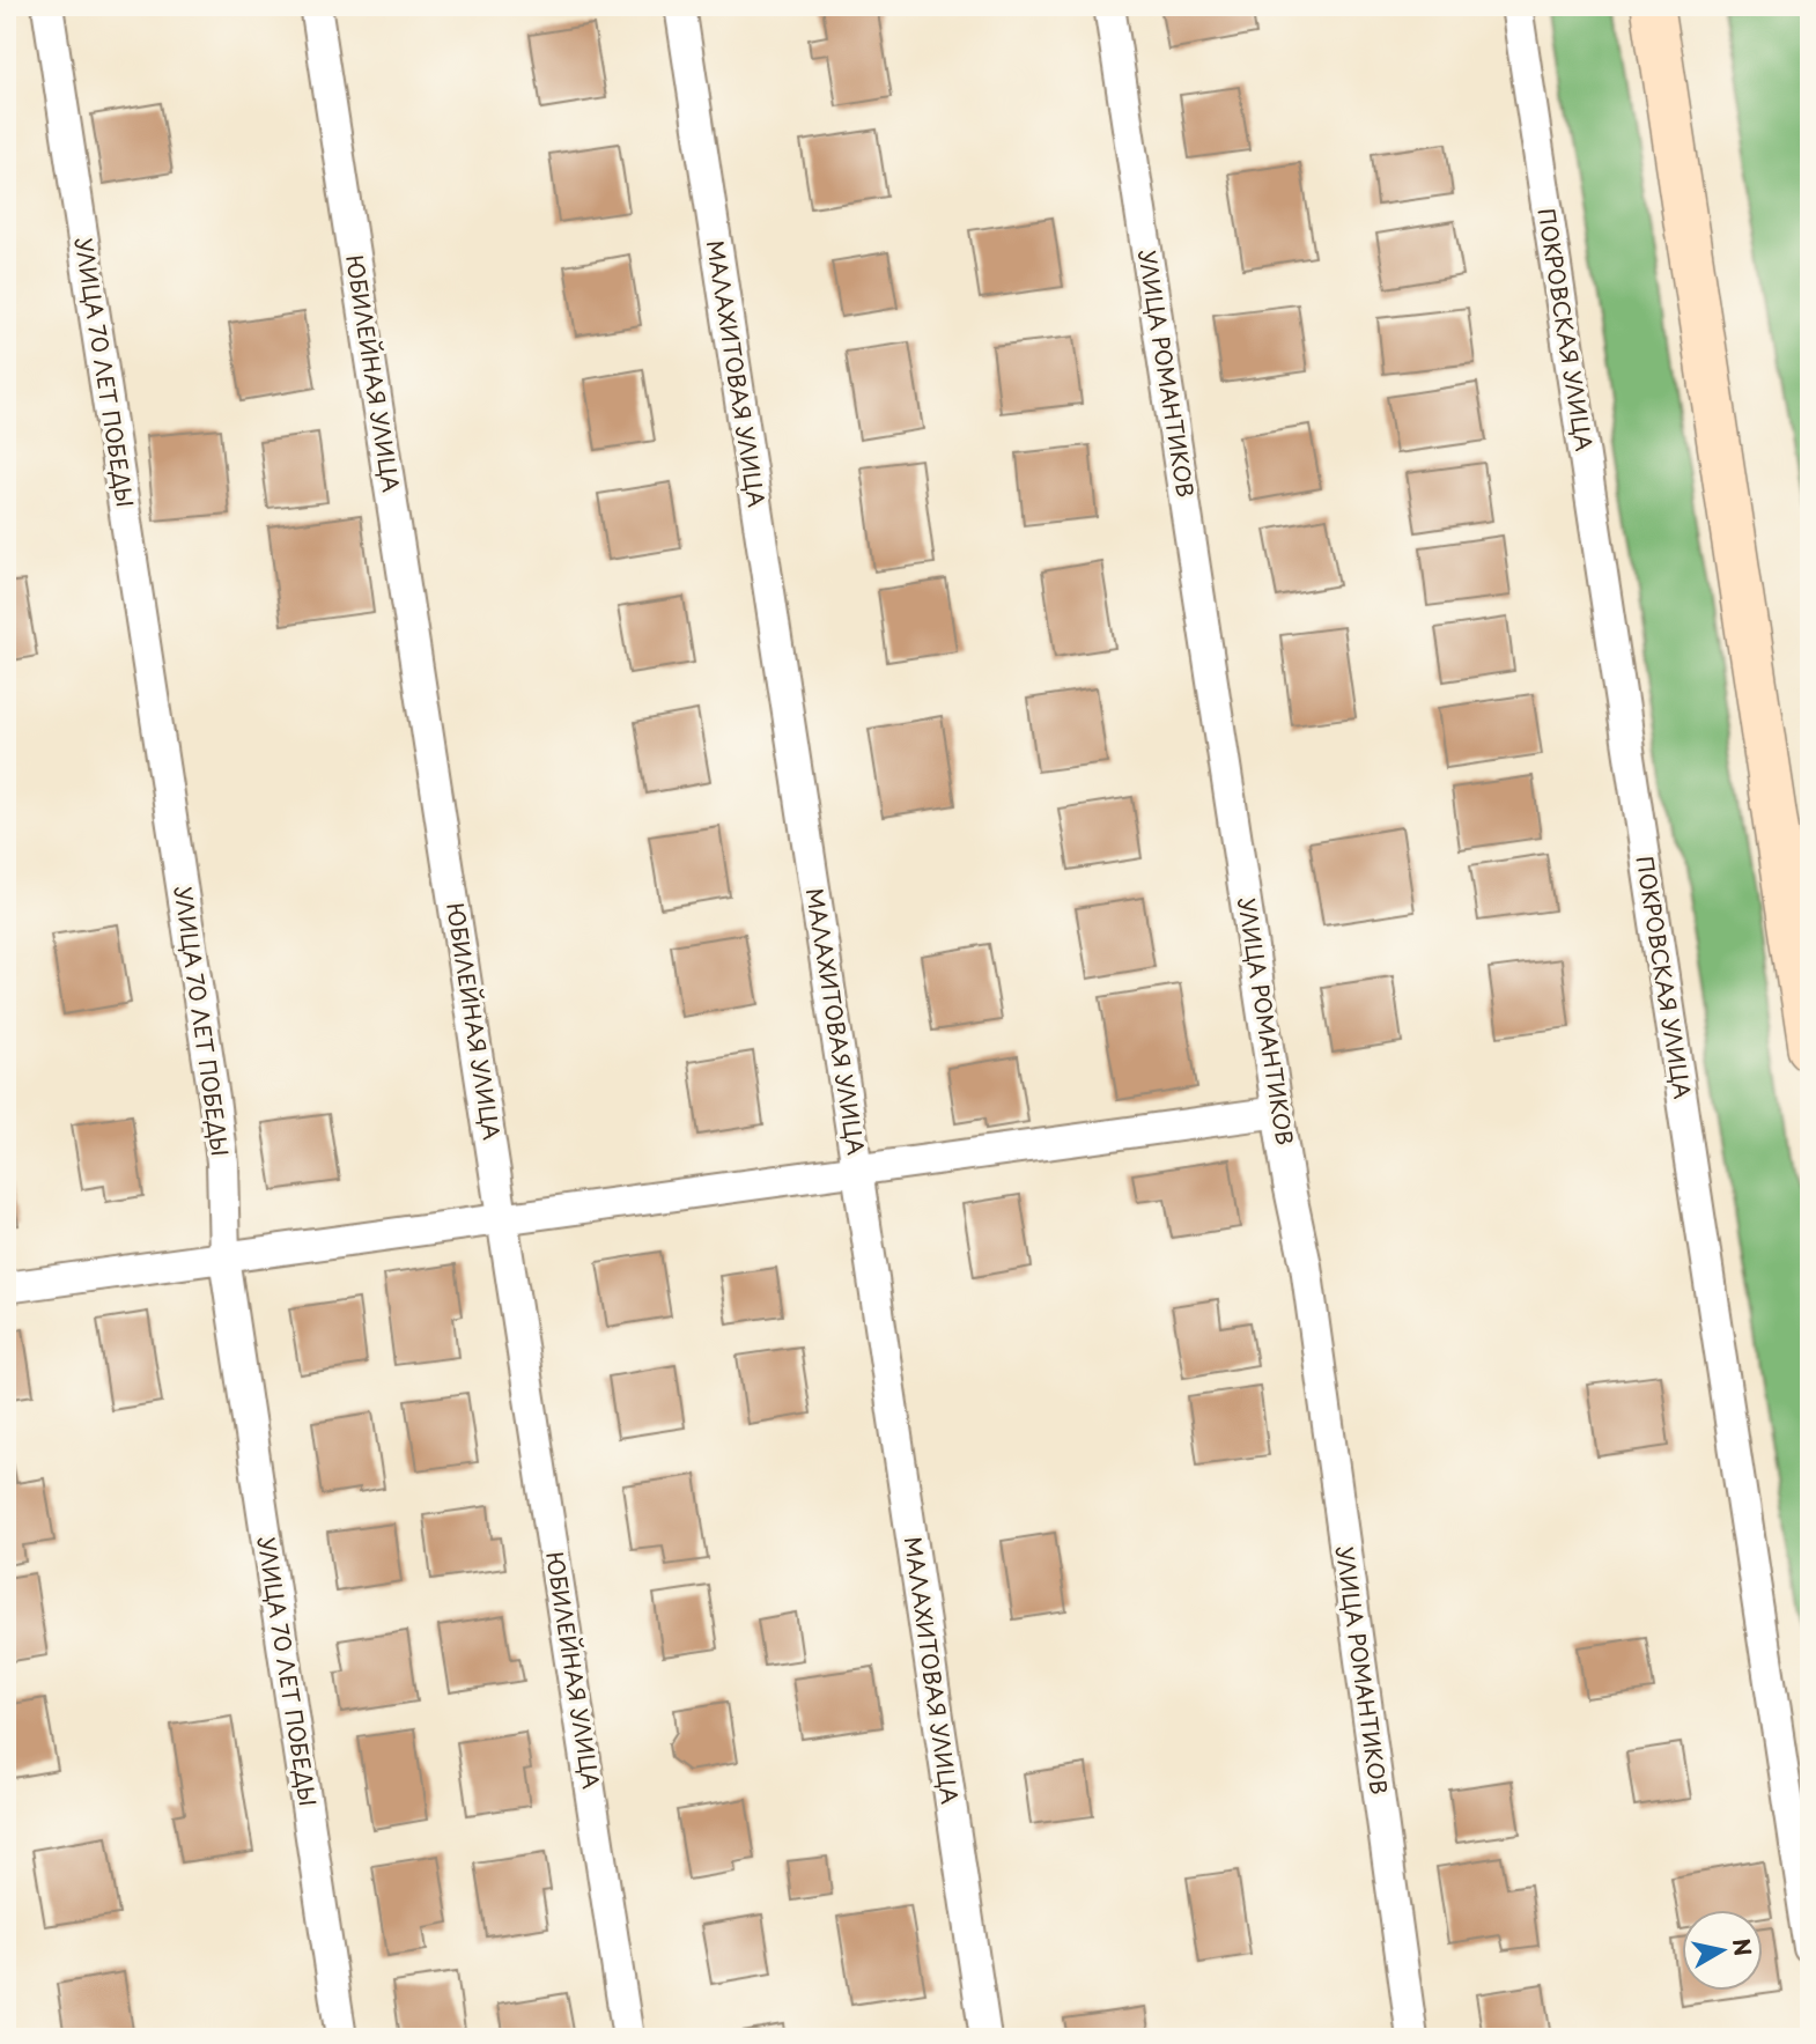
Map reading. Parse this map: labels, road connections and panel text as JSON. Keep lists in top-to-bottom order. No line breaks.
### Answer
{"streets":{"street":["ПОКРОВСКАЯ УЛИЦА","УЛИЦА 70 ЛЕТ ПОБЕДЫ","ЮБИЛЕЙНАЯ УЛИЦА","МАЛАХИТОВАЯ УЛИЦА","УЛИЦА РОМАНТИКОВ"]},"north":"right"}
